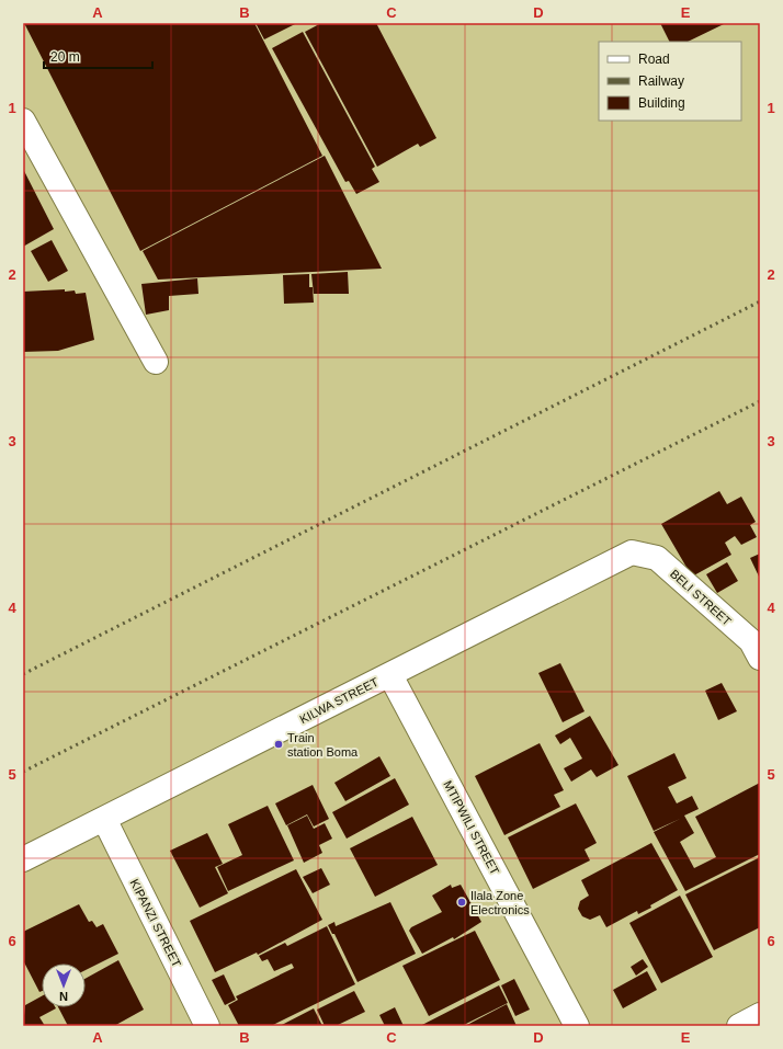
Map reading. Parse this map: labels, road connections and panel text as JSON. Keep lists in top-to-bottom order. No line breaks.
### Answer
{"streets":{"street":["BELI STREET","KILWA STREET","MTIPWILI STREET","KIPANZI STREET"]},"crossings":[["BELI STREET","KILWA STREET"],["KILWA STREET","MTIPWILI STREET"],["KILWA STREET","KIPANZI STREET"]],"places":["Train station Boma","Ilala Zone Electronics"],"legend":["Road","Railway","Building"],"scale_bar":"20 m","north":"bottom","grid":{"columns":["A","B","C","D","E"],"rows":["1","2","3","4","5","6"]}}
